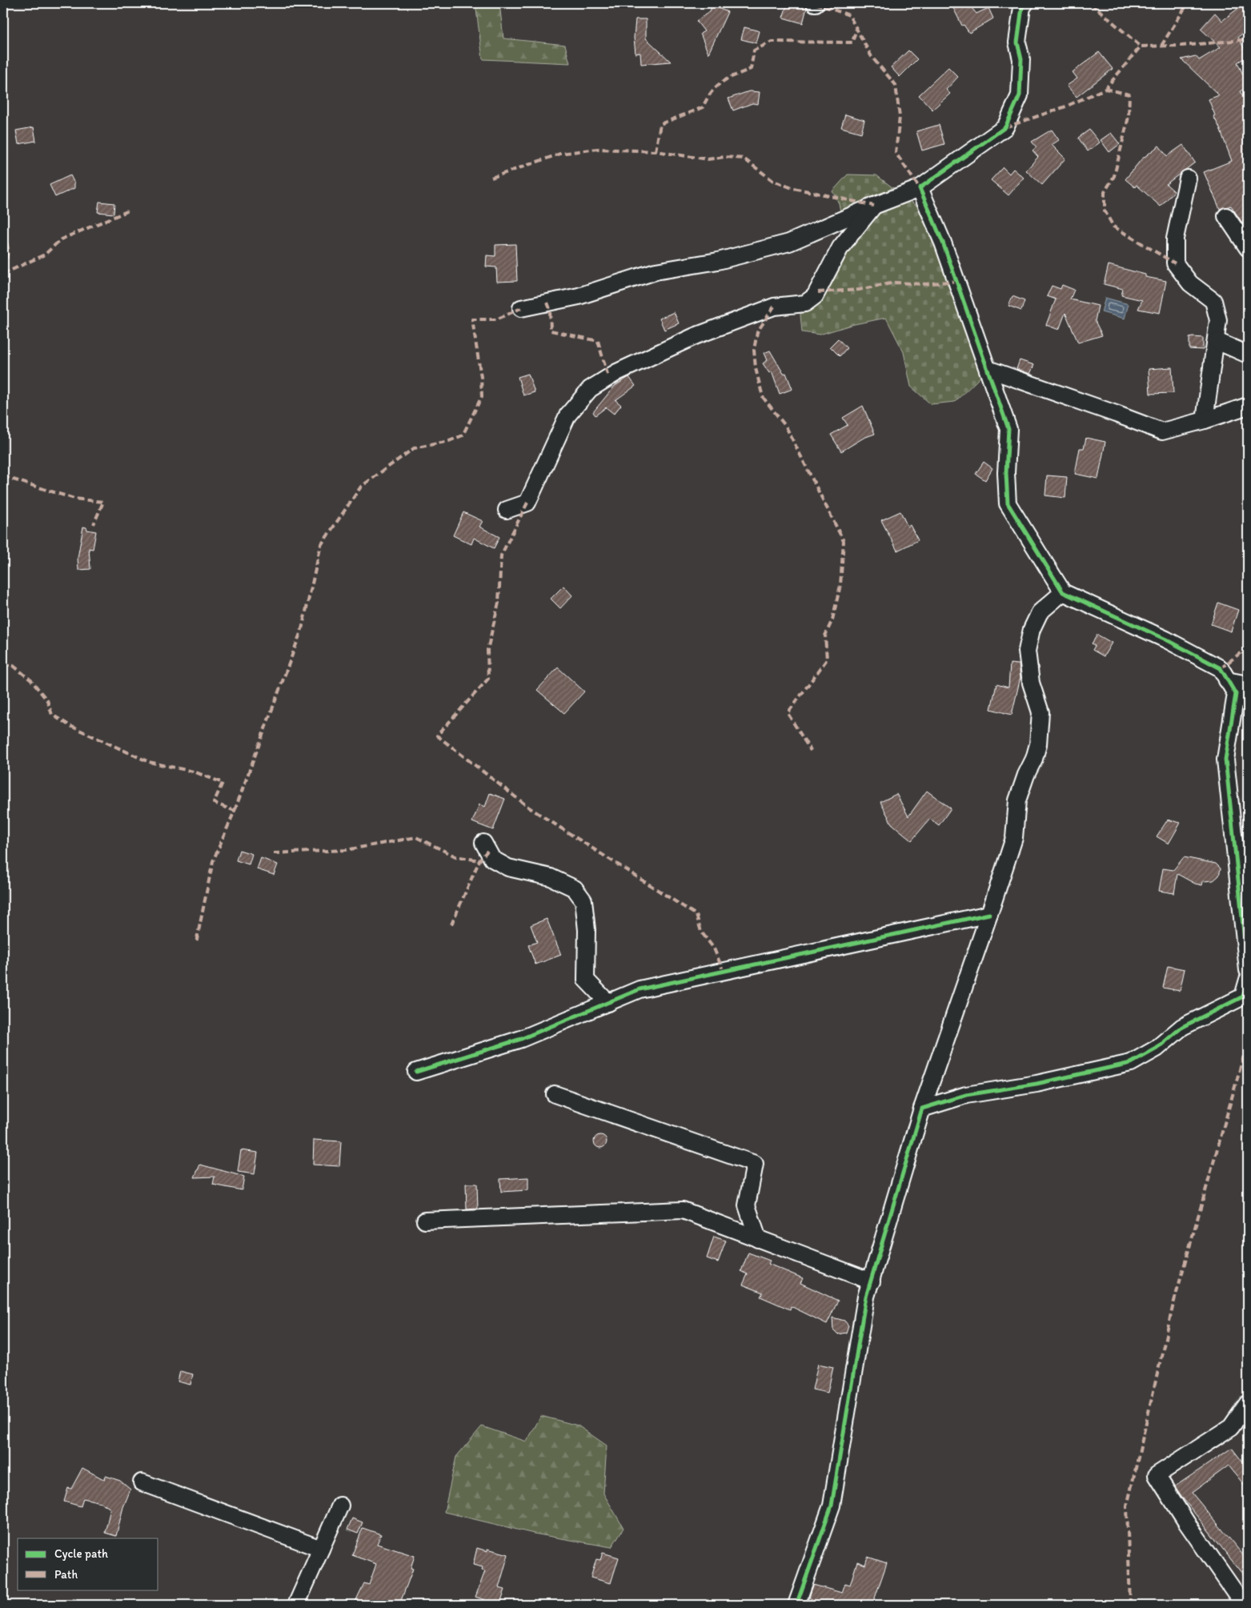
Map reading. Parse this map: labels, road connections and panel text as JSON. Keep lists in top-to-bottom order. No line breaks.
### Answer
{"legend":["Cycle path","Path"]}
